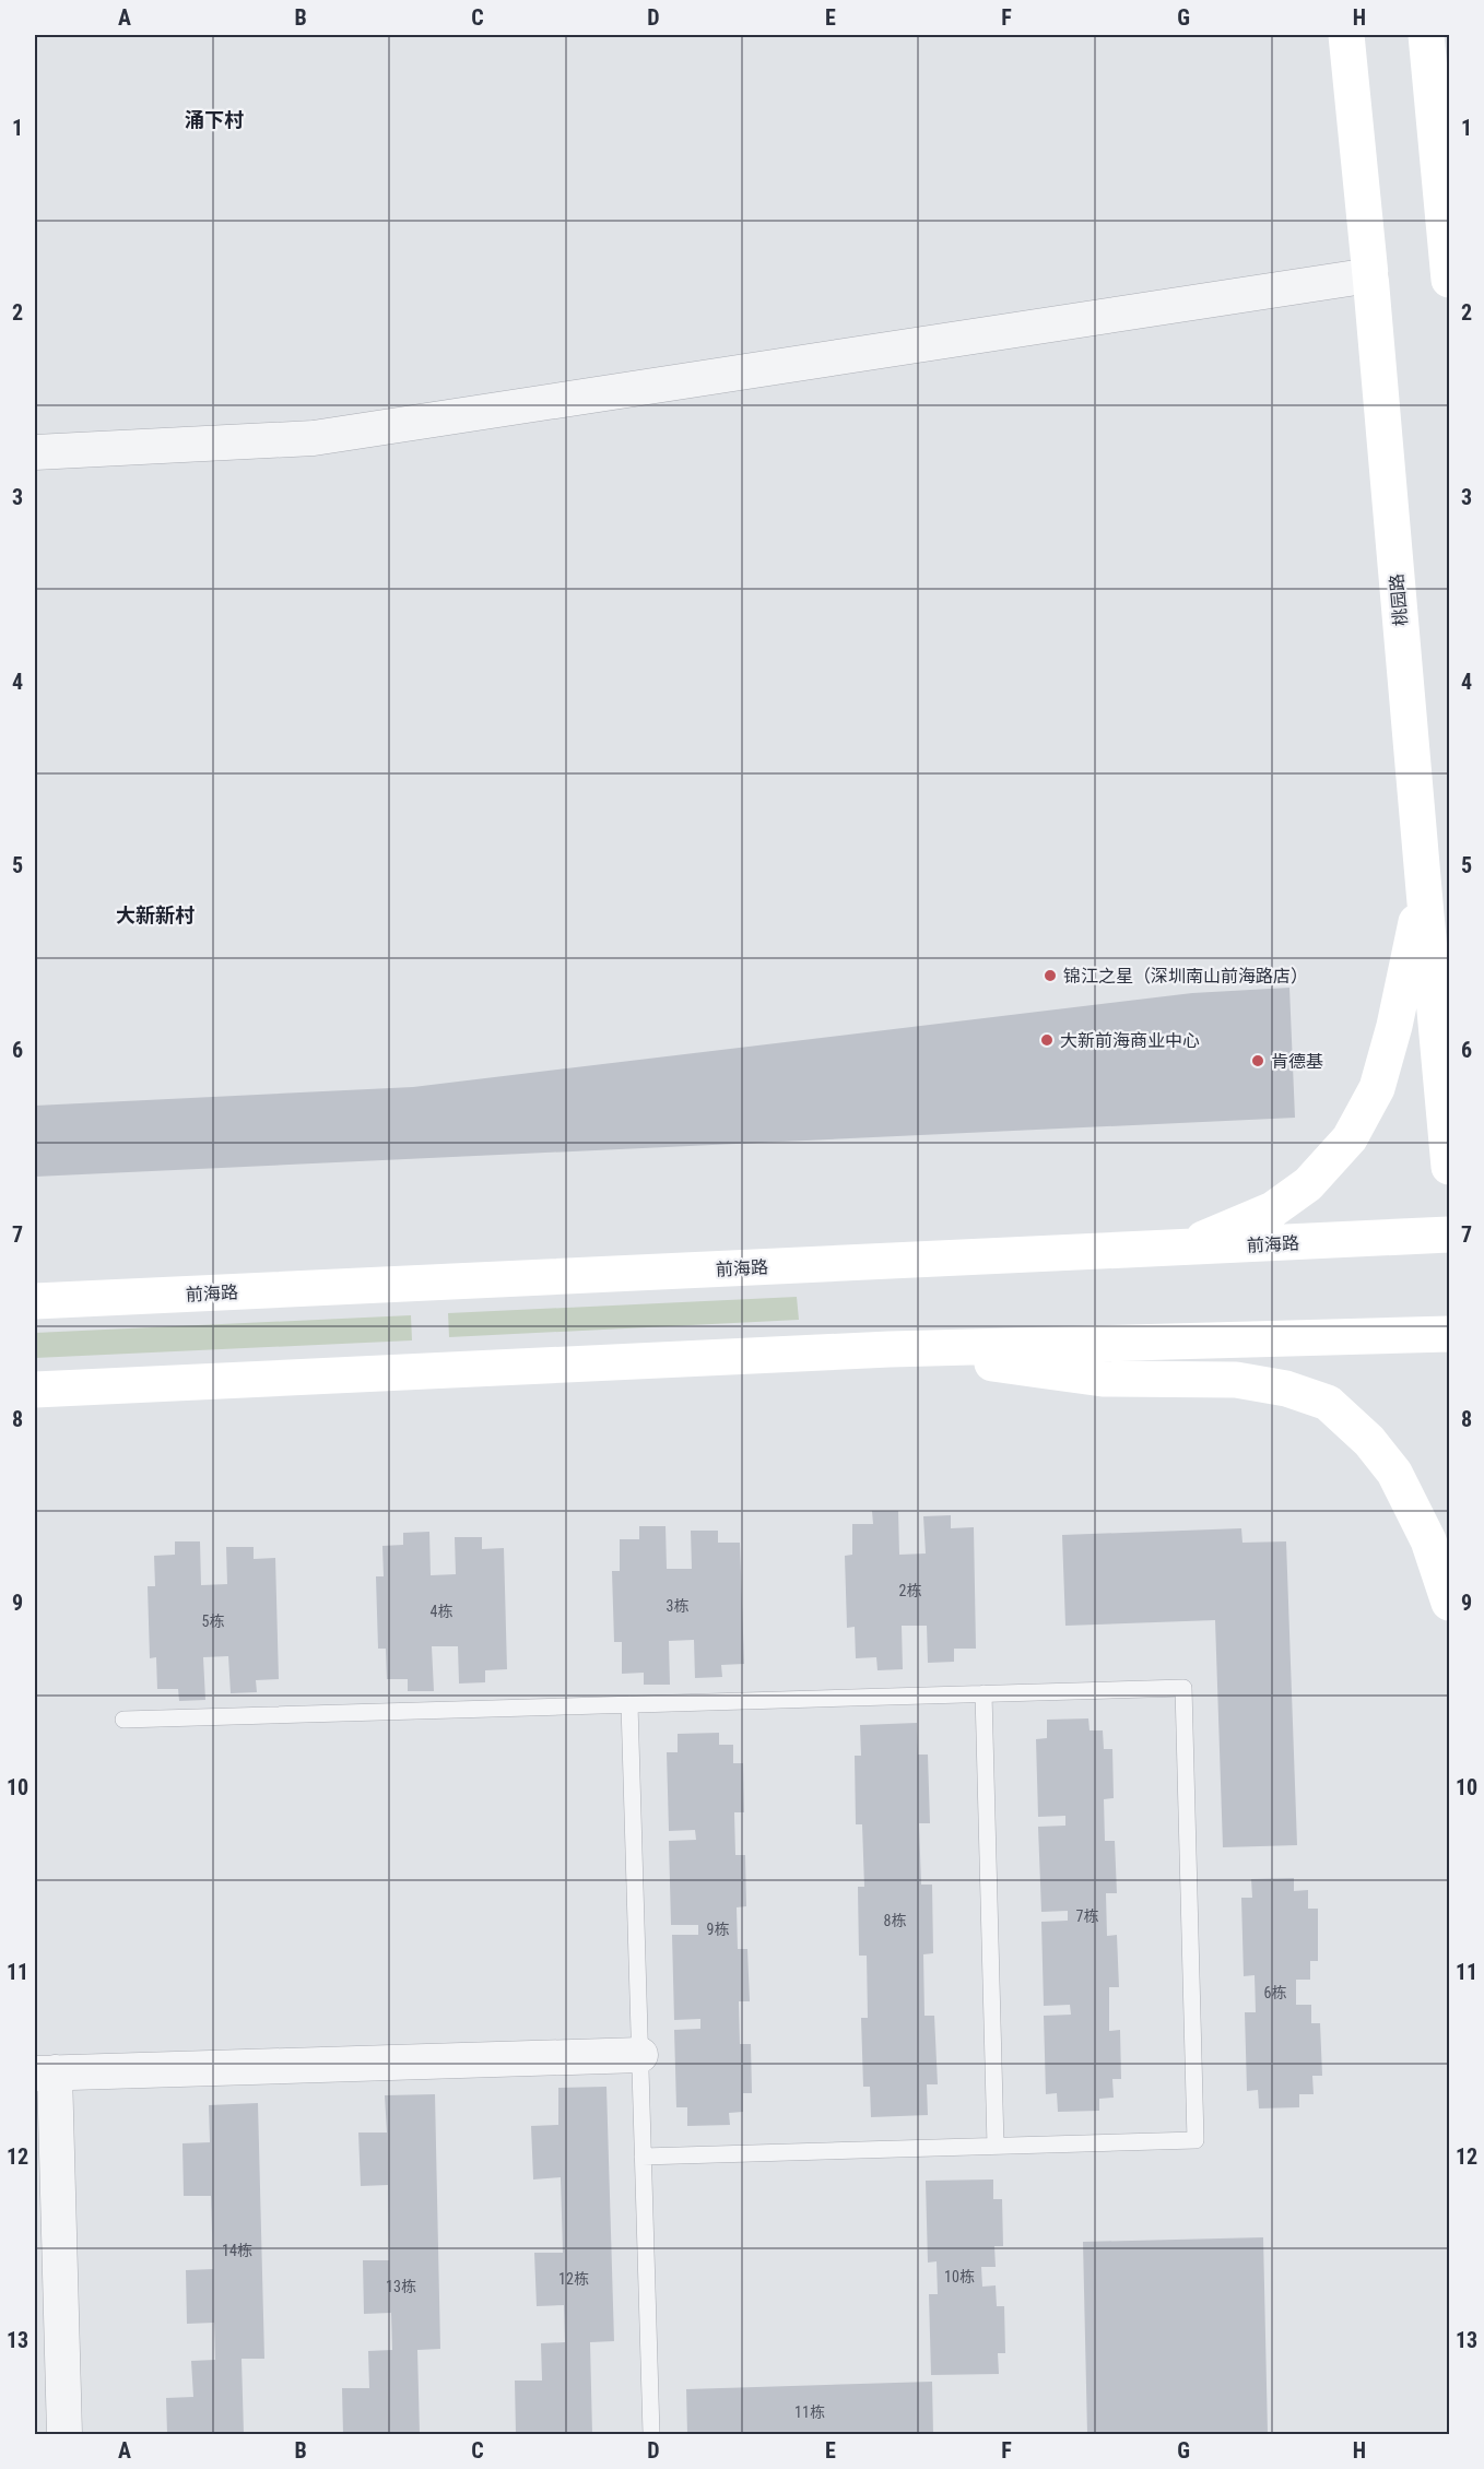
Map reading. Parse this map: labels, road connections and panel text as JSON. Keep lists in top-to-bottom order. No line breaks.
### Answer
{"streets":{"main road":["桃园路","前海路"]},"districts":["涌下村","大新新村"],"places":["锦江之星（深圳南山前海路店）","大新前海商业中心","肯德基"],"house_numbers":["2栋","3栋","4栋","5栋","7栋","8栋","9栋","6栋","14栋","10栋","12栋","13栋","11栋"],"grid":{"columns":["A","B","C","D","E","F","G","H"],"rows":["1","2","3","4","5","6","7","8","9","10","11","12","13"]}}
